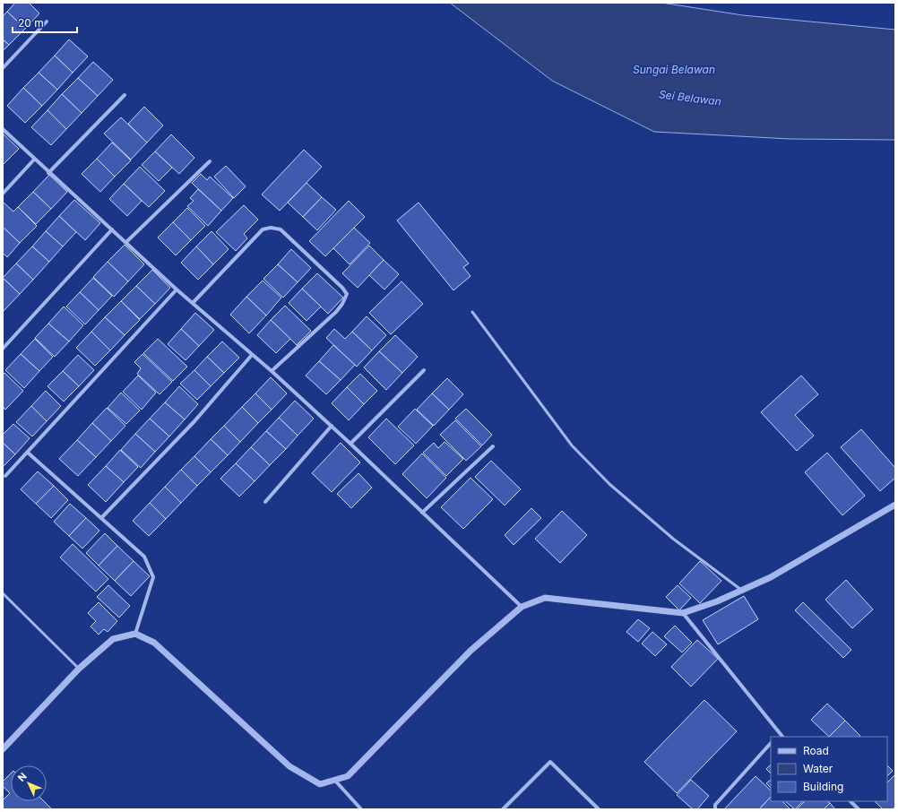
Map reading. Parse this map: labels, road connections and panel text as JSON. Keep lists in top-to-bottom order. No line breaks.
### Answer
{"water":["Sungai Belawan","Sei Belawan"],"legend":["Road","Water","Building"],"scale_bar":"20 m","north":"top left"}
